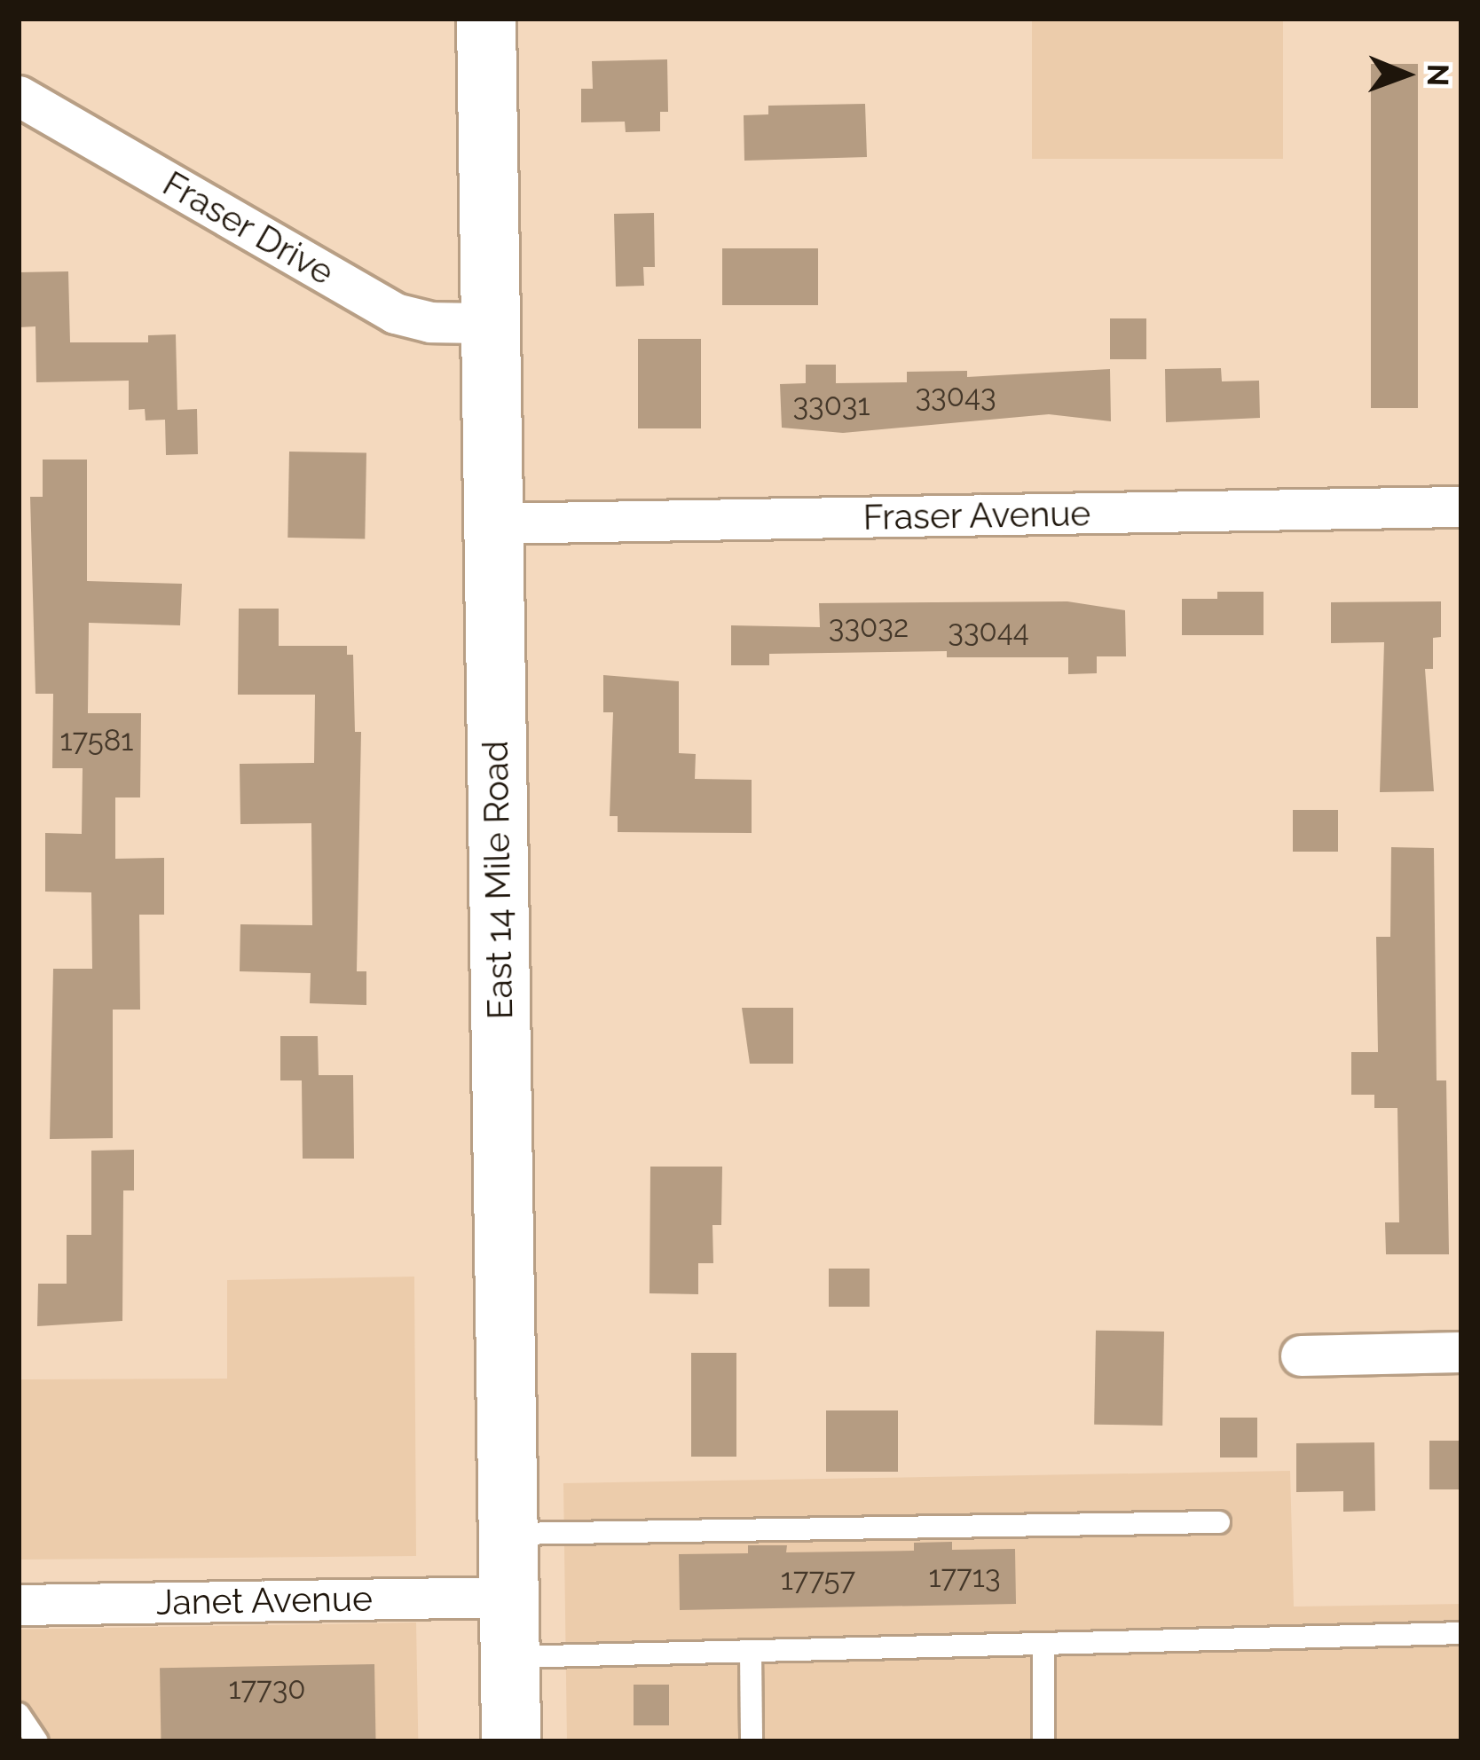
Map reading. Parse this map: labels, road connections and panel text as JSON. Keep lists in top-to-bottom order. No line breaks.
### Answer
{"streets":{"main road":["East 14 Mile Road"],"street":["Fraser Drive","Fraser Avenue","Janet Avenue"]},"crossings":[["Fraser Drive","East 14 Mile Road"],["Fraser Avenue","East 14 Mile Road"],["East 14 Mile Road","Janet Avenue"]],"house_numbers":["33043","33031","33032","33044","17581","17713","17757","17730"],"north":"right"}
